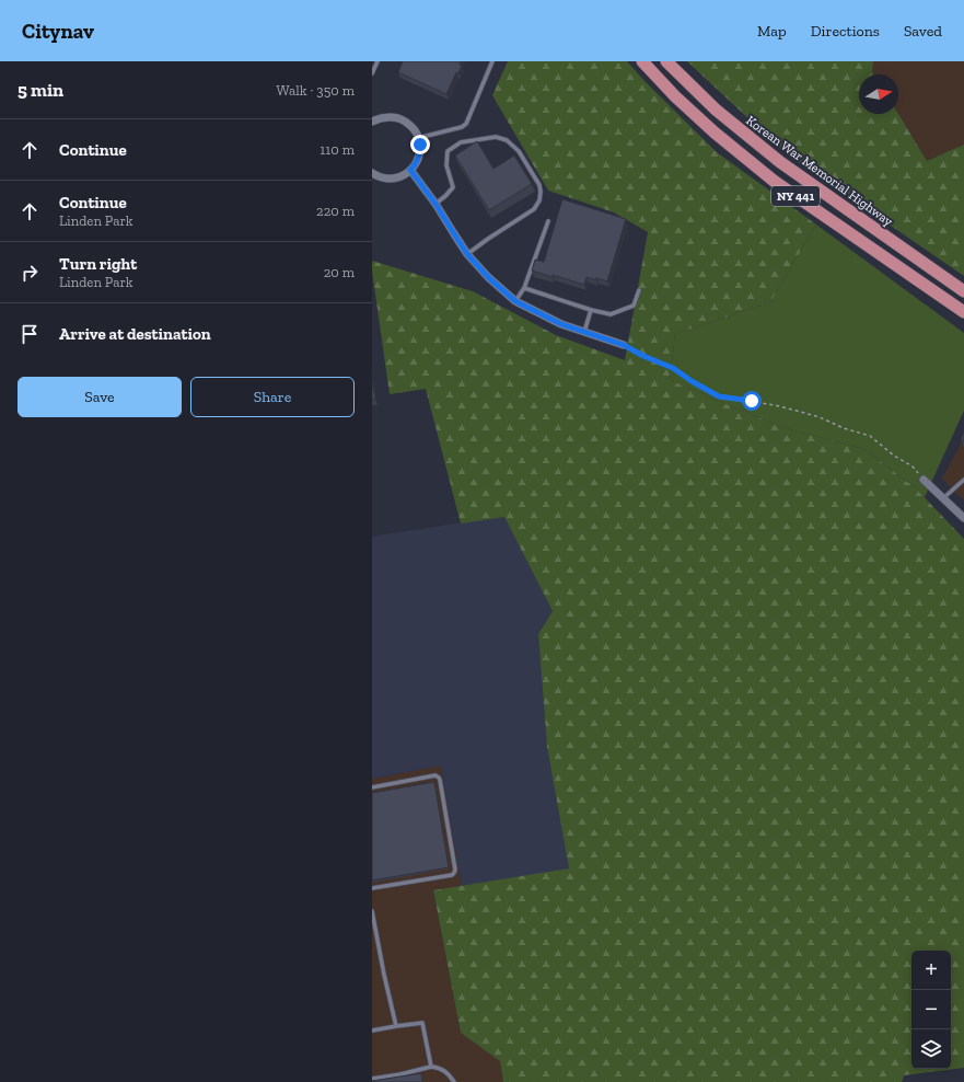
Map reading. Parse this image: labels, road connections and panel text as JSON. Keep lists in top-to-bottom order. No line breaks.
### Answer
{"streets":{"main road":["Korean War Memorial Highway","NY 441"]},"north":"right","page":{"header":"Citynav","nav":["Map","Directions","Saved"],"heading":["5 min","Walk · 350 m"],"list":[["Continue","110 m"],["Continue","Linden Park","220 m"],["Turn right","Linden Park","20 m"],"Arrive at destination"],"buttons":["Save","Share"],"map_buttons":["+","−"]}}
